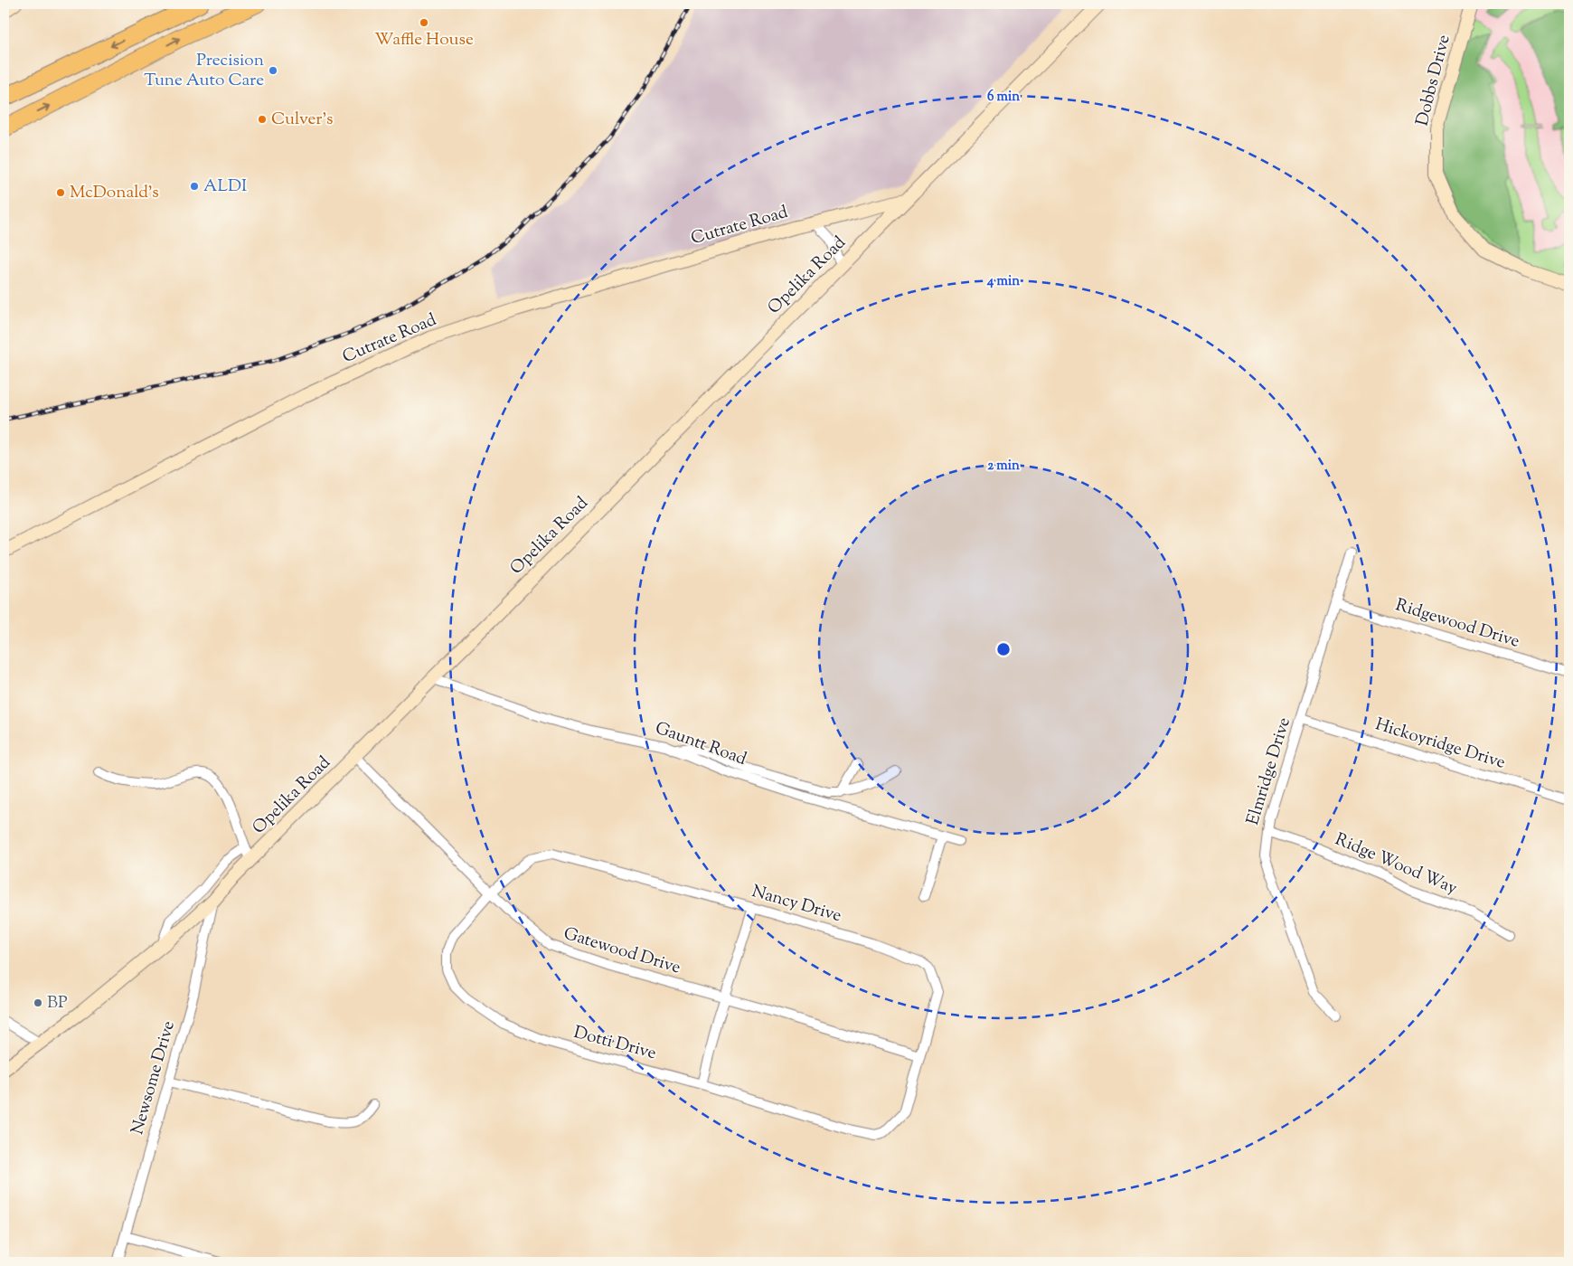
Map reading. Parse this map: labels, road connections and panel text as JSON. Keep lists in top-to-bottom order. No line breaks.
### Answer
{"streets":{"main road":["Dobbs Drive","Cutrate Road","Opelika Road"],"street":["Ridgewood Drive","Gauntt Road","Hickoyridge Drive","Elmridge Drive","Ridge Wood Way","Nancy Drive","Gatewood Drive","Dotti Drive","Newsome Drive"]},"crossings":[["Cutrate Road","Opelika Road"],["Opelika Road","Gauntt Road"],["Opelika Road","Gatewood Drive"],["Opelika Road","Newsome Drive"],["Ridgewood Drive","Elmridge Drive"],["Hickoyridge Drive","Elmridge Drive"],["Elmridge Drive","Ridge Wood Way"],["Nancy Drive","Gatewood Drive"],["Nancy Drive","Dotti Drive"],["Gatewood Drive","Dotti Drive"]],"places":["Waffle House","Precision Tune Auto Care","Culver's","ALDI","McDonald's","BP"],"rings":["6 min","4 min","2 min"]}
